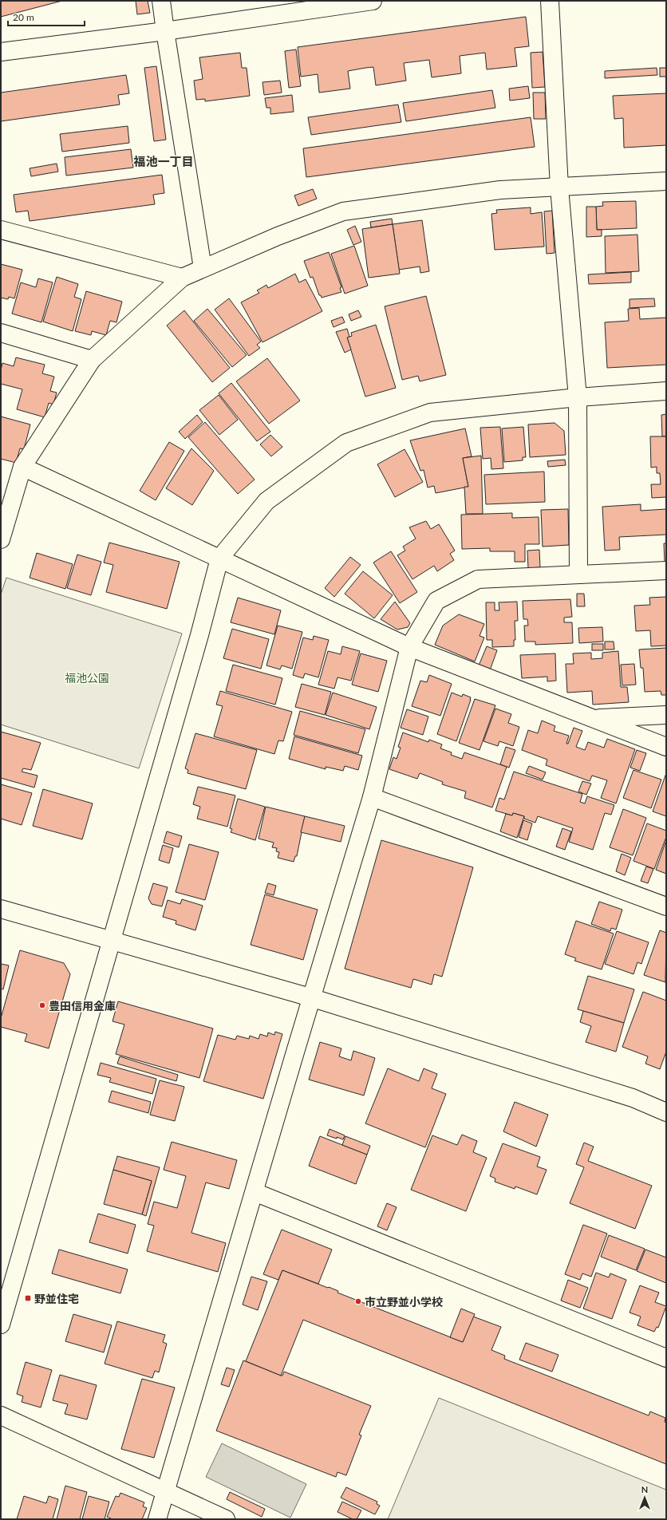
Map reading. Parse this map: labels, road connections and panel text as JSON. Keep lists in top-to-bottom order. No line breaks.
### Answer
{"districts":["福池一丁目"],"parks":["福池公園"],"places":{"other":["豊田信用金庫","市立野並小学校"],"transit":["野並住宅"]},"scale_bar":"20 m","north":"top"}
